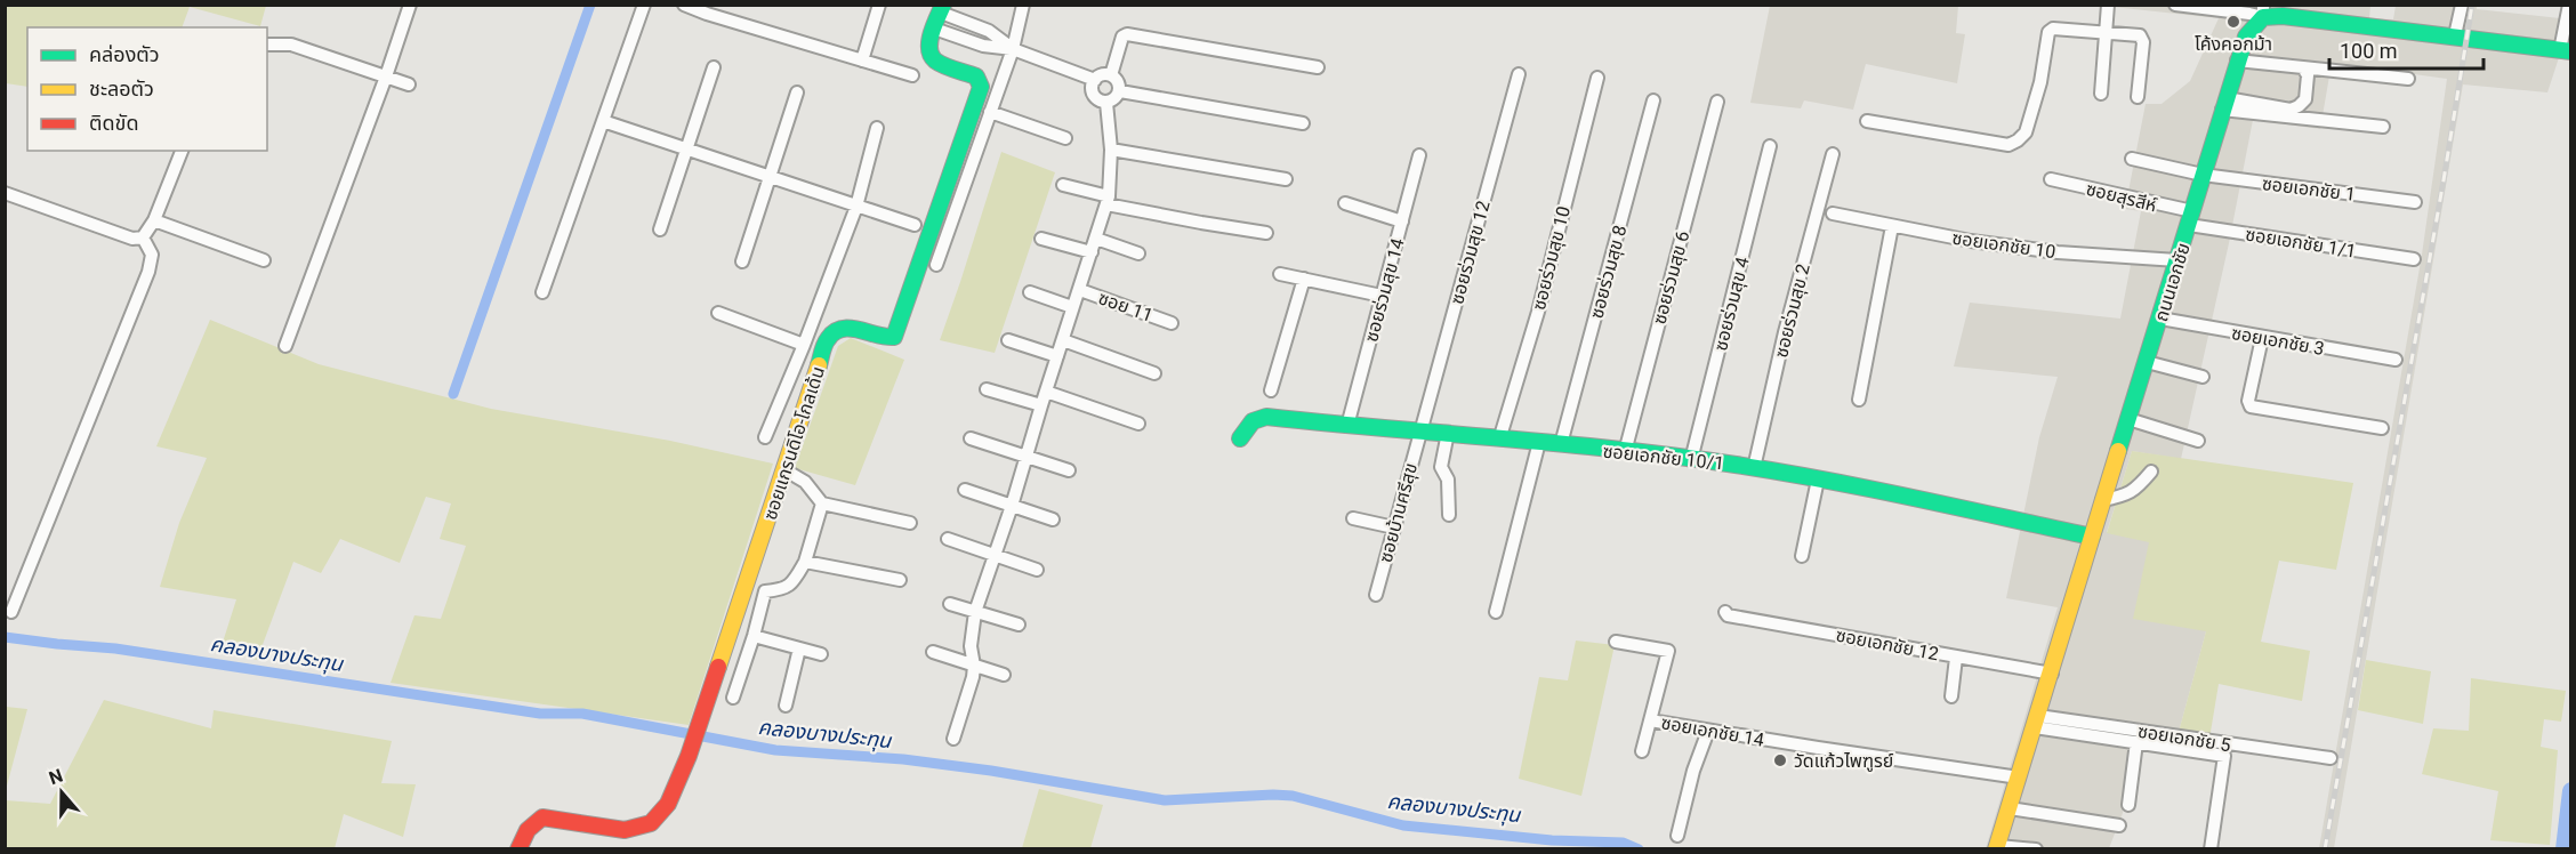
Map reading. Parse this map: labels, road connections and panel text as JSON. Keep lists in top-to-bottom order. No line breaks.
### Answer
{"streets":{"street":["ซอยเอกชัย 1","ซอยสุรสีห์","ซอยเอกชัย 1/1","ซอยเอกชัย 10","ซอยร่วมสุข 12","ซอยร่วมสุข 10","ซอยร่วมสุข 8","ซอยร่วมสุข 6","ถนนเอกชัย","ซอยร่วมสุข 14","ซอยร่วมสุข 4","ซอย 11","ซอยร่วมสุข 2","ซอยเอกชัย 3","ซอยแกรนดิโอ-โกลเด้น","ซอยเอกชัย 10/1","ซอยบ้านศรีสุข","ซอยเอกชัย 12","ซอยเอกชัย 14","ซอยเอกชัย 5"]},"crossings":[["ซอยเอกชัย 1","ถนนเอกชัย"],["ซอยสุรสีห์","ซอยเอกชัย 1/1"],["ซอยสุรสีห์","ถนนเอกชัย"],["ซอยเอกชัย 1/1","ถนนเอกชัย"],["ซอยเอกชัย 10","ถนนเอกชัย"],["ซอยร่วมสุข 12","ซอยเอกชัย 10/1"],["ซอยร่วมสุข 12","ซอยบ้านศรีสุข"],["ซอยร่วมสุข 10","ซอยเอกชัย 10/1"],["ซอยร่วมสุข 8","ซอยเอกชัย 10/1"],["ซอยร่วมสุข 6","ซอยเอกชัย 10/1"],["ถนนเอกชัย","ซอยเอกชัย 3"],["ถนนเอกชัย","ซอยเอกชัย 10/1"],["ถนนเอกชัย","ซอยเอกชัย 12"],["ถนนเอกชัย","ซอยเอกชัย 14"],["ถนนเอกชัย","ซอยเอกชัย 5"],["ซอยร่วมสุข 14","ซอยเอกชัย 10/1"],["ซอยร่วมสุข 4","ซอยเอกชัย 10/1"],["ซอยร่วมสุข 2","ซอยเอกชัย 10/1"],["ซอยเอกชัย 10/1","ซอยบ้านศรีสุข"]],"water":["คลองบางประทุน"],"places":["โค้งคอกม้า","วัดแก้วไพฑูรย์"],"legend":["คล่องตัว","ชะลอตัว","ติดขัด"],"scale_bar":"100 m","north":"top"}
